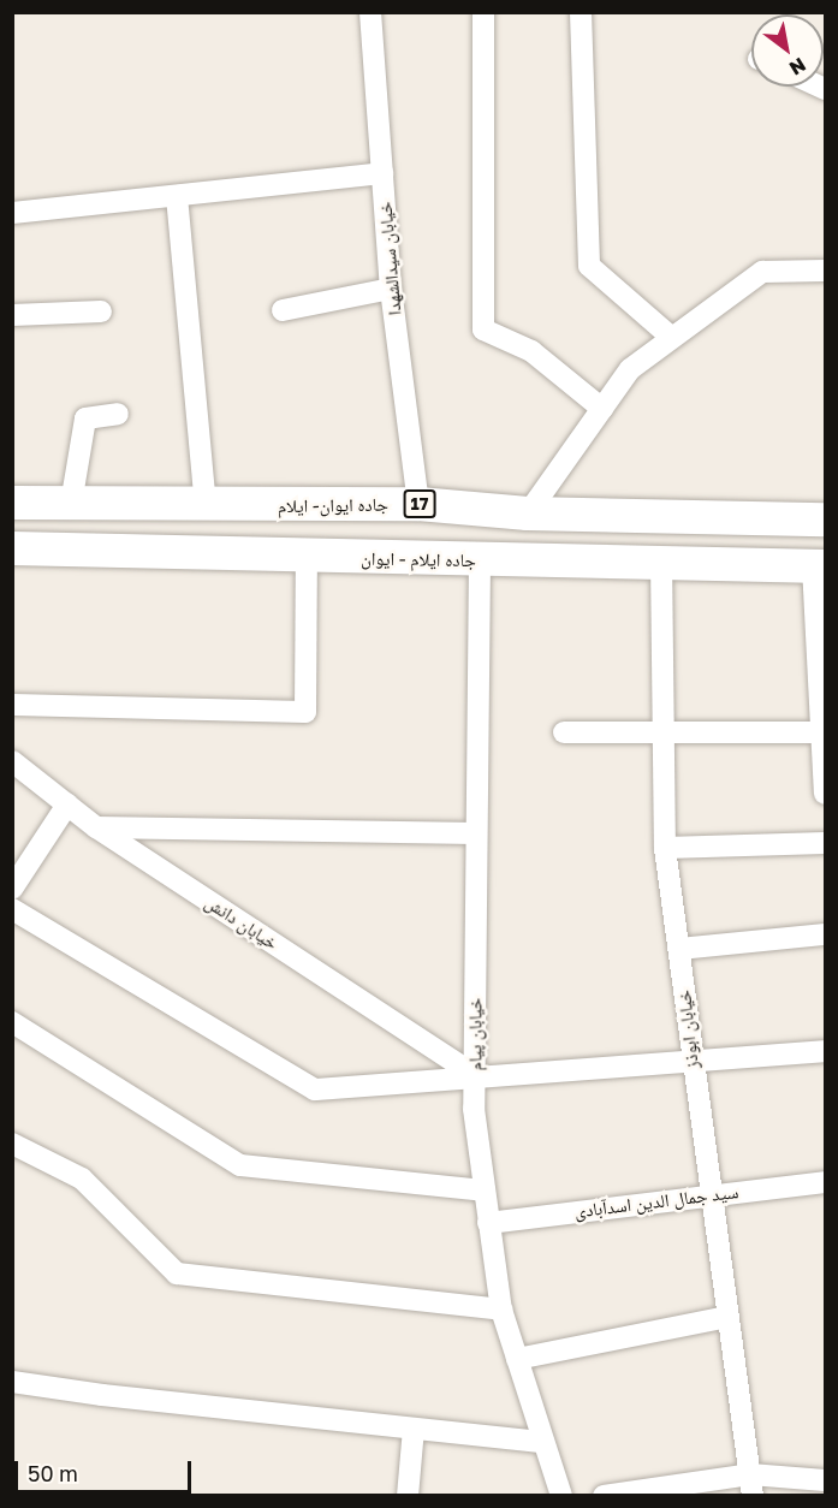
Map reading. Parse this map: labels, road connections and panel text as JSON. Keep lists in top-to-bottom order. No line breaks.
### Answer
{"streets":{"highway":["17","جاده ایوان- ایلام","جاده ایلام - ایوان"],"street":["خیابان سیدالشهدا","خیابان دانش","خیابان ابوذز","خیابان پیام","سید جمال الدین اسدآبادی"]},"crossings":[["خیابان سیدالشهدا","جاده ایوان- ایلام"],["جاده ایلام - ایوان","خیابان ابوذز"],["جاده ایلام - ایوان","خیابان پیام"],["خیابان دانش","خیابان پیام"],["خیابان ابوذز","سید جمال الدین اسدآبادی"],["خیابان پیام","سید جمال الدین اسدآبادی"]],"scale_bar":"50 m","north":"bottom right"}
